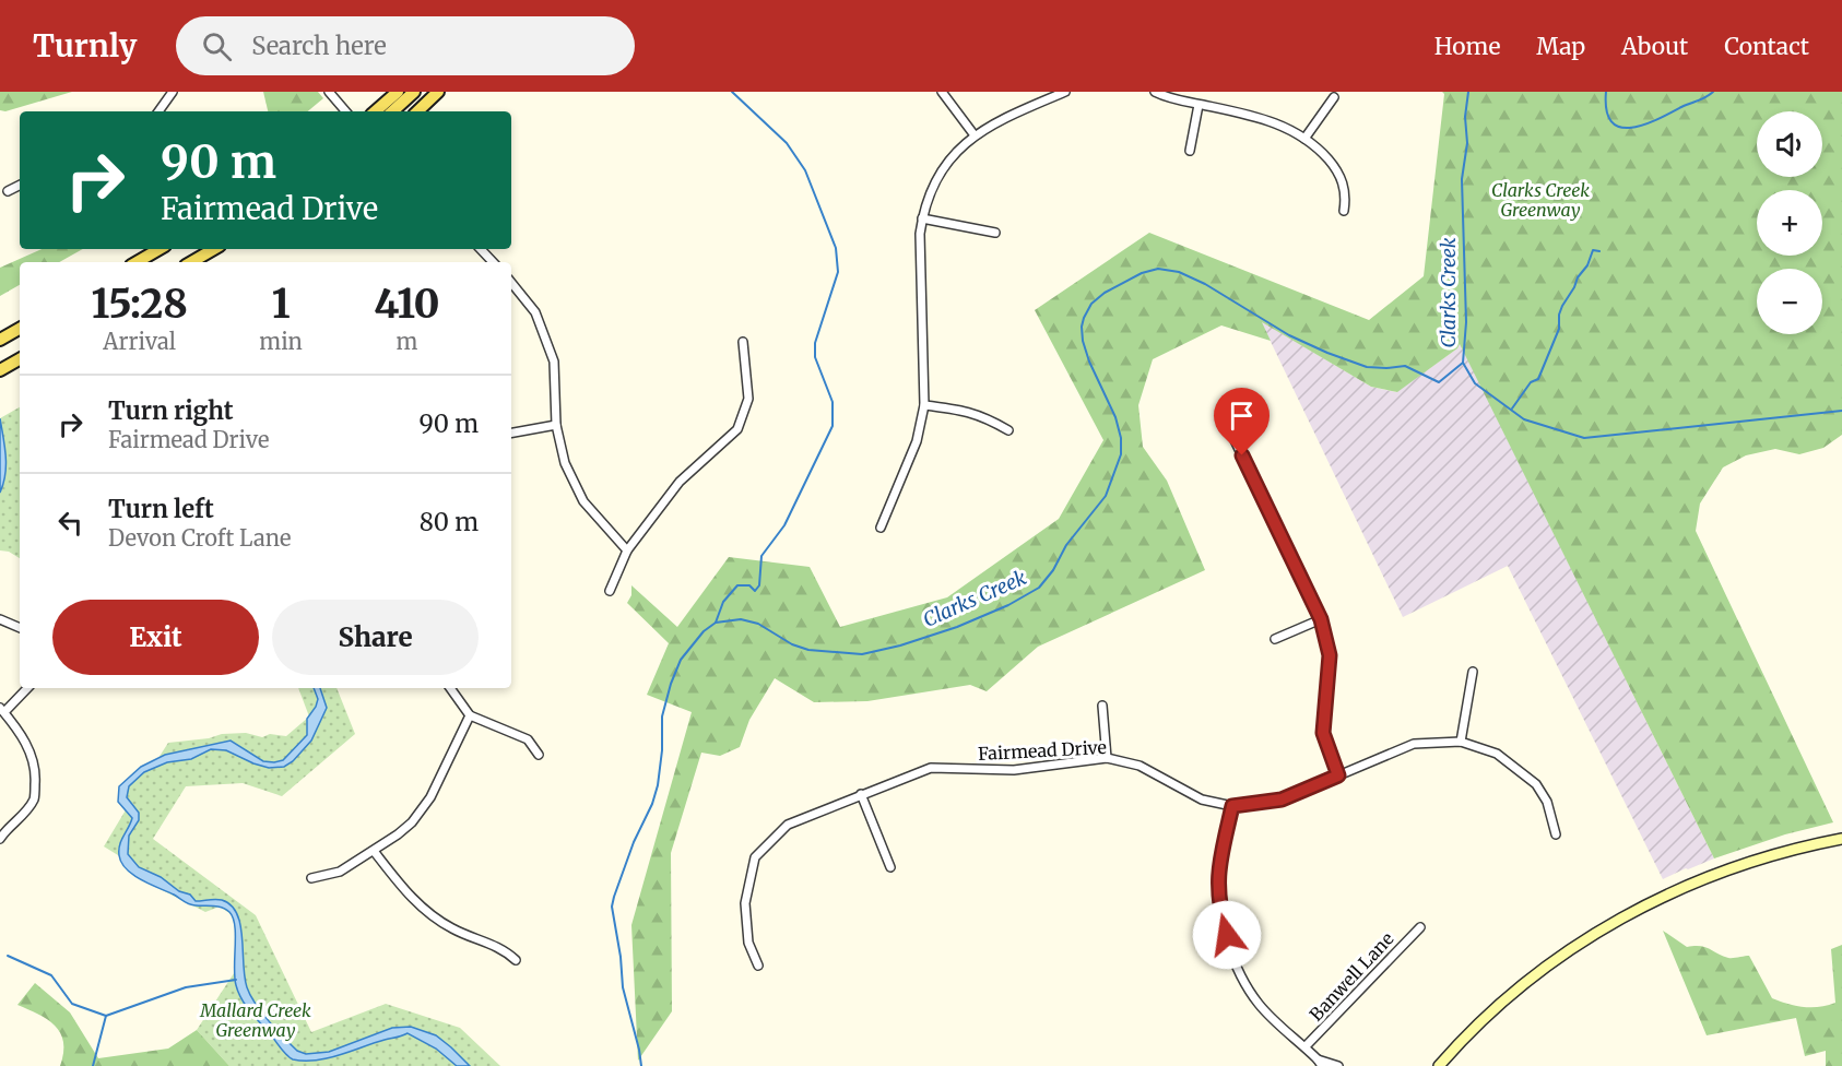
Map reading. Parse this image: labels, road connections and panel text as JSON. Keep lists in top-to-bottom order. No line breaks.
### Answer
{"streets":{"street":["Fairmead Drive","Banwell Lane"]},"water":["Clarks Creek"],"parks":["Clarks Creek Greenway","Mallard Creek Greenway"],"page":{"header":"Turnly","search":"Search here","nav":["Home","Map","About","Contact"],"map_buttons":["+","−"],"turn":["90 m","Fairmead Drive"],"eta":["15:28","Arrival","1","min","410","m"],"list":[{"name":"Turn right","note":"Fairmead Drive","value":"90 m"},{"name":"Turn left","note":"Devon Croft Lane","value":"80 m"}],"buttons":["Exit","Share"]}}
